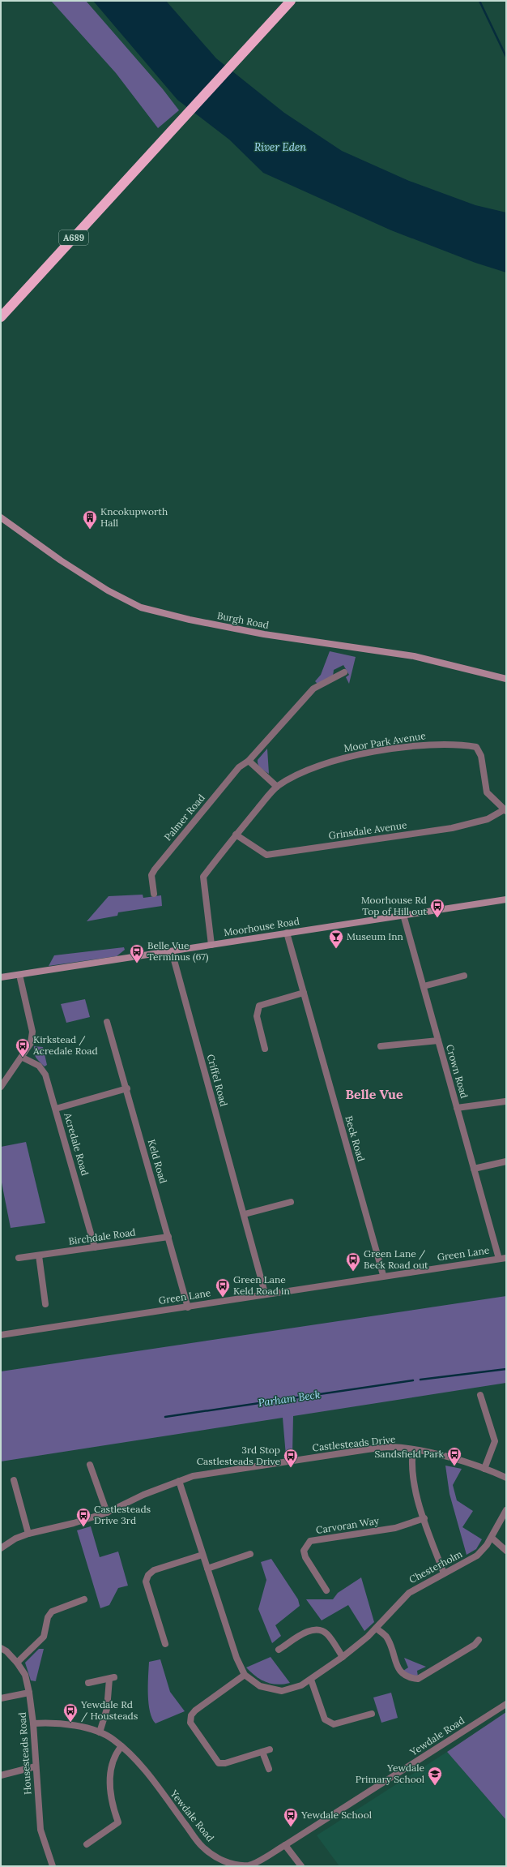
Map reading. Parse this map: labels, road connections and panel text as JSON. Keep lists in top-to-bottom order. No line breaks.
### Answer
{"streets":{"highway":["A689"],"street":["Burgh Road","Moor Park Avenue","Palmer Road","Grinsdale Avenue","Moorhouse Road","Crown Road","Criffel Road","Beck Road","Acredale Road","Keld Road","Birchdale Road","Green Lane","Castlesteads Drive","Carvoran Way","Chesterholm","Yewdale Road","Housesteads Road"]},"crossings":[["Moor Park Avenue","Grinsdale Avenue"],["Moor Park Avenue","Moorhouse Road"],["Moorhouse Road","Crown Road"],["Moorhouse Road","Criffel Road"],["Moorhouse Road","Beck Road"],["Crown Road","Green Lane"],["Criffel Road","Green Lane"],["Beck Road","Green Lane"],["Acredale Road","Birchdale Road"],["Keld Road","Birchdale Road"],["Keld Road","Green Lane"],["Castlesteads Drive","Chesterholm"],["Yewdale Road","Housesteads Road"]],"districts":["Belle Vue"],"water":["River Eden","Parham Beck"],"places":{"building":["Kncokupworth Hall"],"bus stop":["Moorhouse Rd Top of Hill out","Belle Vue Terminus (67)","Kirkstead / Acredale Road","Green Lane / Beck Road out","Green Lane Keld Road in","Sandsfield Park","3rd Stop Castlesteads Drive","Castlesteads Drive 3rd","Yewdale Rd / Housteads","Yewdale School"],"bar":["Museum Inn"],"school or university":["Yewdale Primary School"]}}
